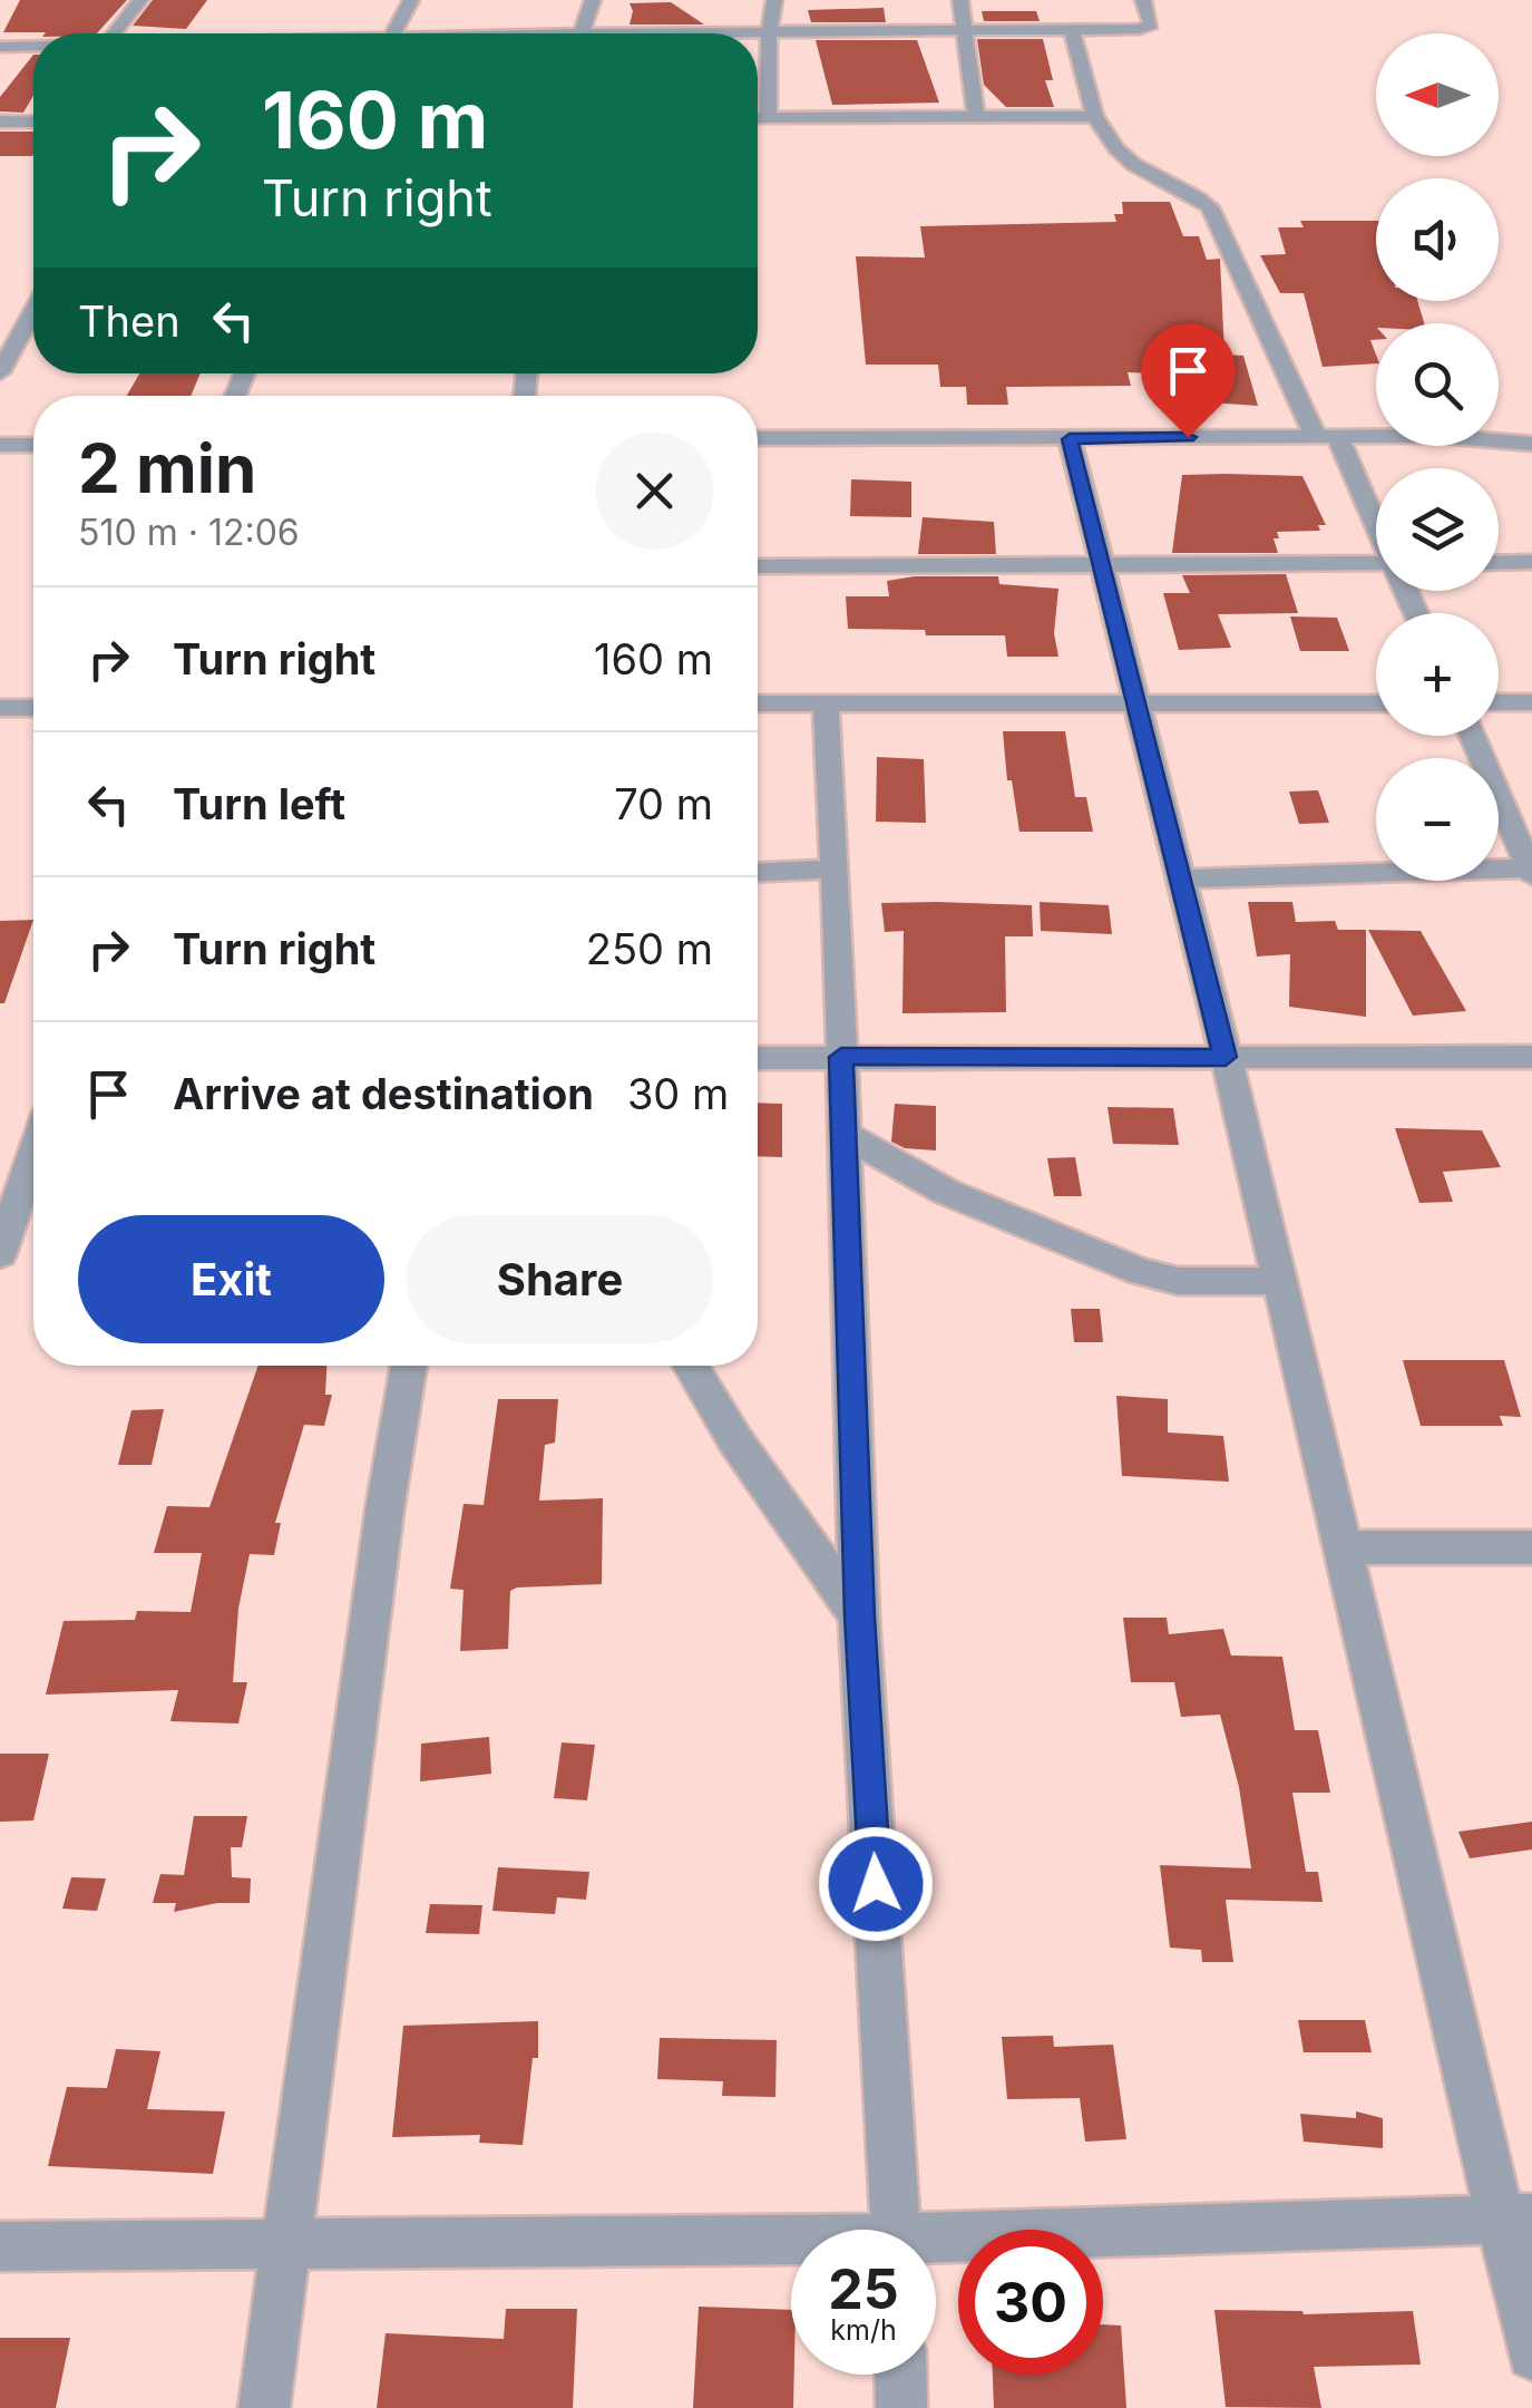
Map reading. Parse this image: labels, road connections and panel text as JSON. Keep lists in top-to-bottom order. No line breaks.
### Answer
{"north":"left","page":{"map_buttons":["+","−"],"turn":["160 m","Turn right"],"then":"Then","heading":["2 min","510 m · 12:06"],"list":[{"name":"Turn right","value":"160 m"},{"name":"Turn left","value":"70 m"},{"name":"Turn right","value":"250 m"},{"name":"Arrive at destination","value":"30 m"}],"buttons":["Exit","Share"],"speed":"25 km/h","limit":"30"}}
